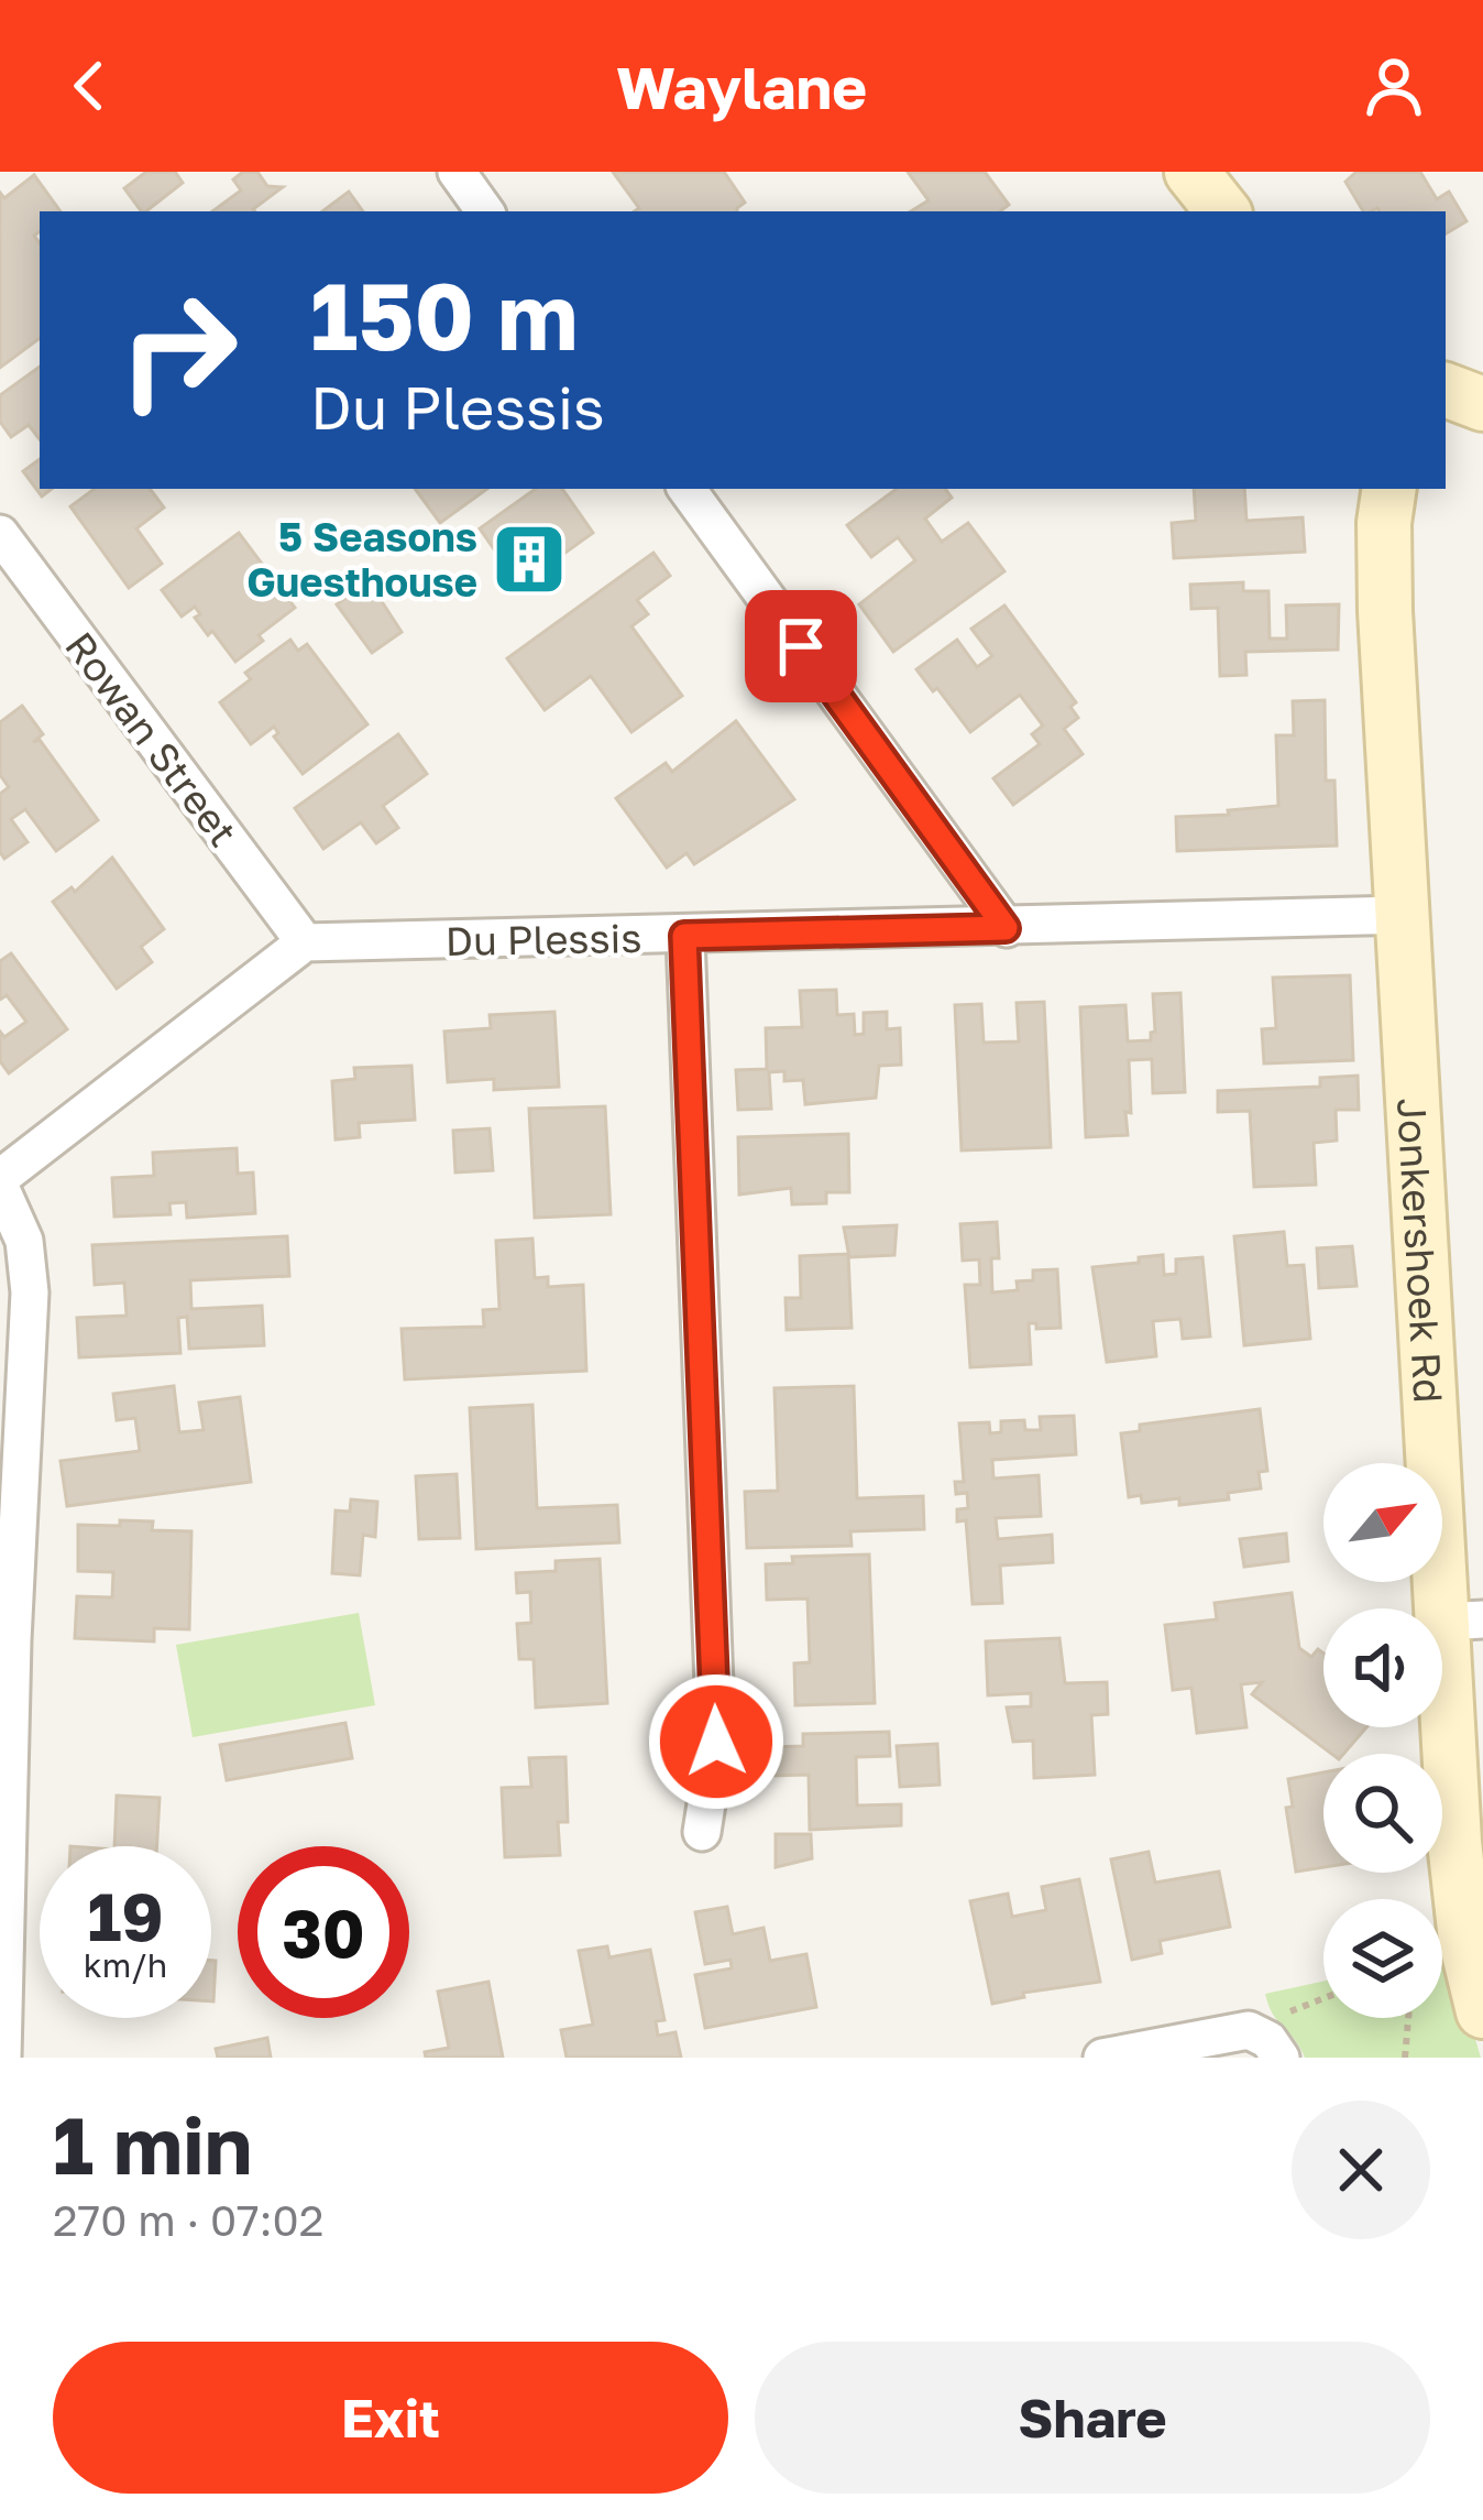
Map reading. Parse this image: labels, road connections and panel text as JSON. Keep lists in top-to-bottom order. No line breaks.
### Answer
{"streets":{"street":["Rowan Street","Du Plessis","Jonkershoek Rd"]},"crossings":[["Rowan Street","Du Plessis"],["Du Plessis","Jonkershoek Rd"]],"places":{"building":["5 Seasons Guesthouse"]},"north":"top right","page":{"header":"Waylane","turn":["150 m","Du Plessis"],"speed":"19 km/h","limit":"30","heading":["1 min","270 m · 07:02"],"buttons":["Exit","Share"]}}
